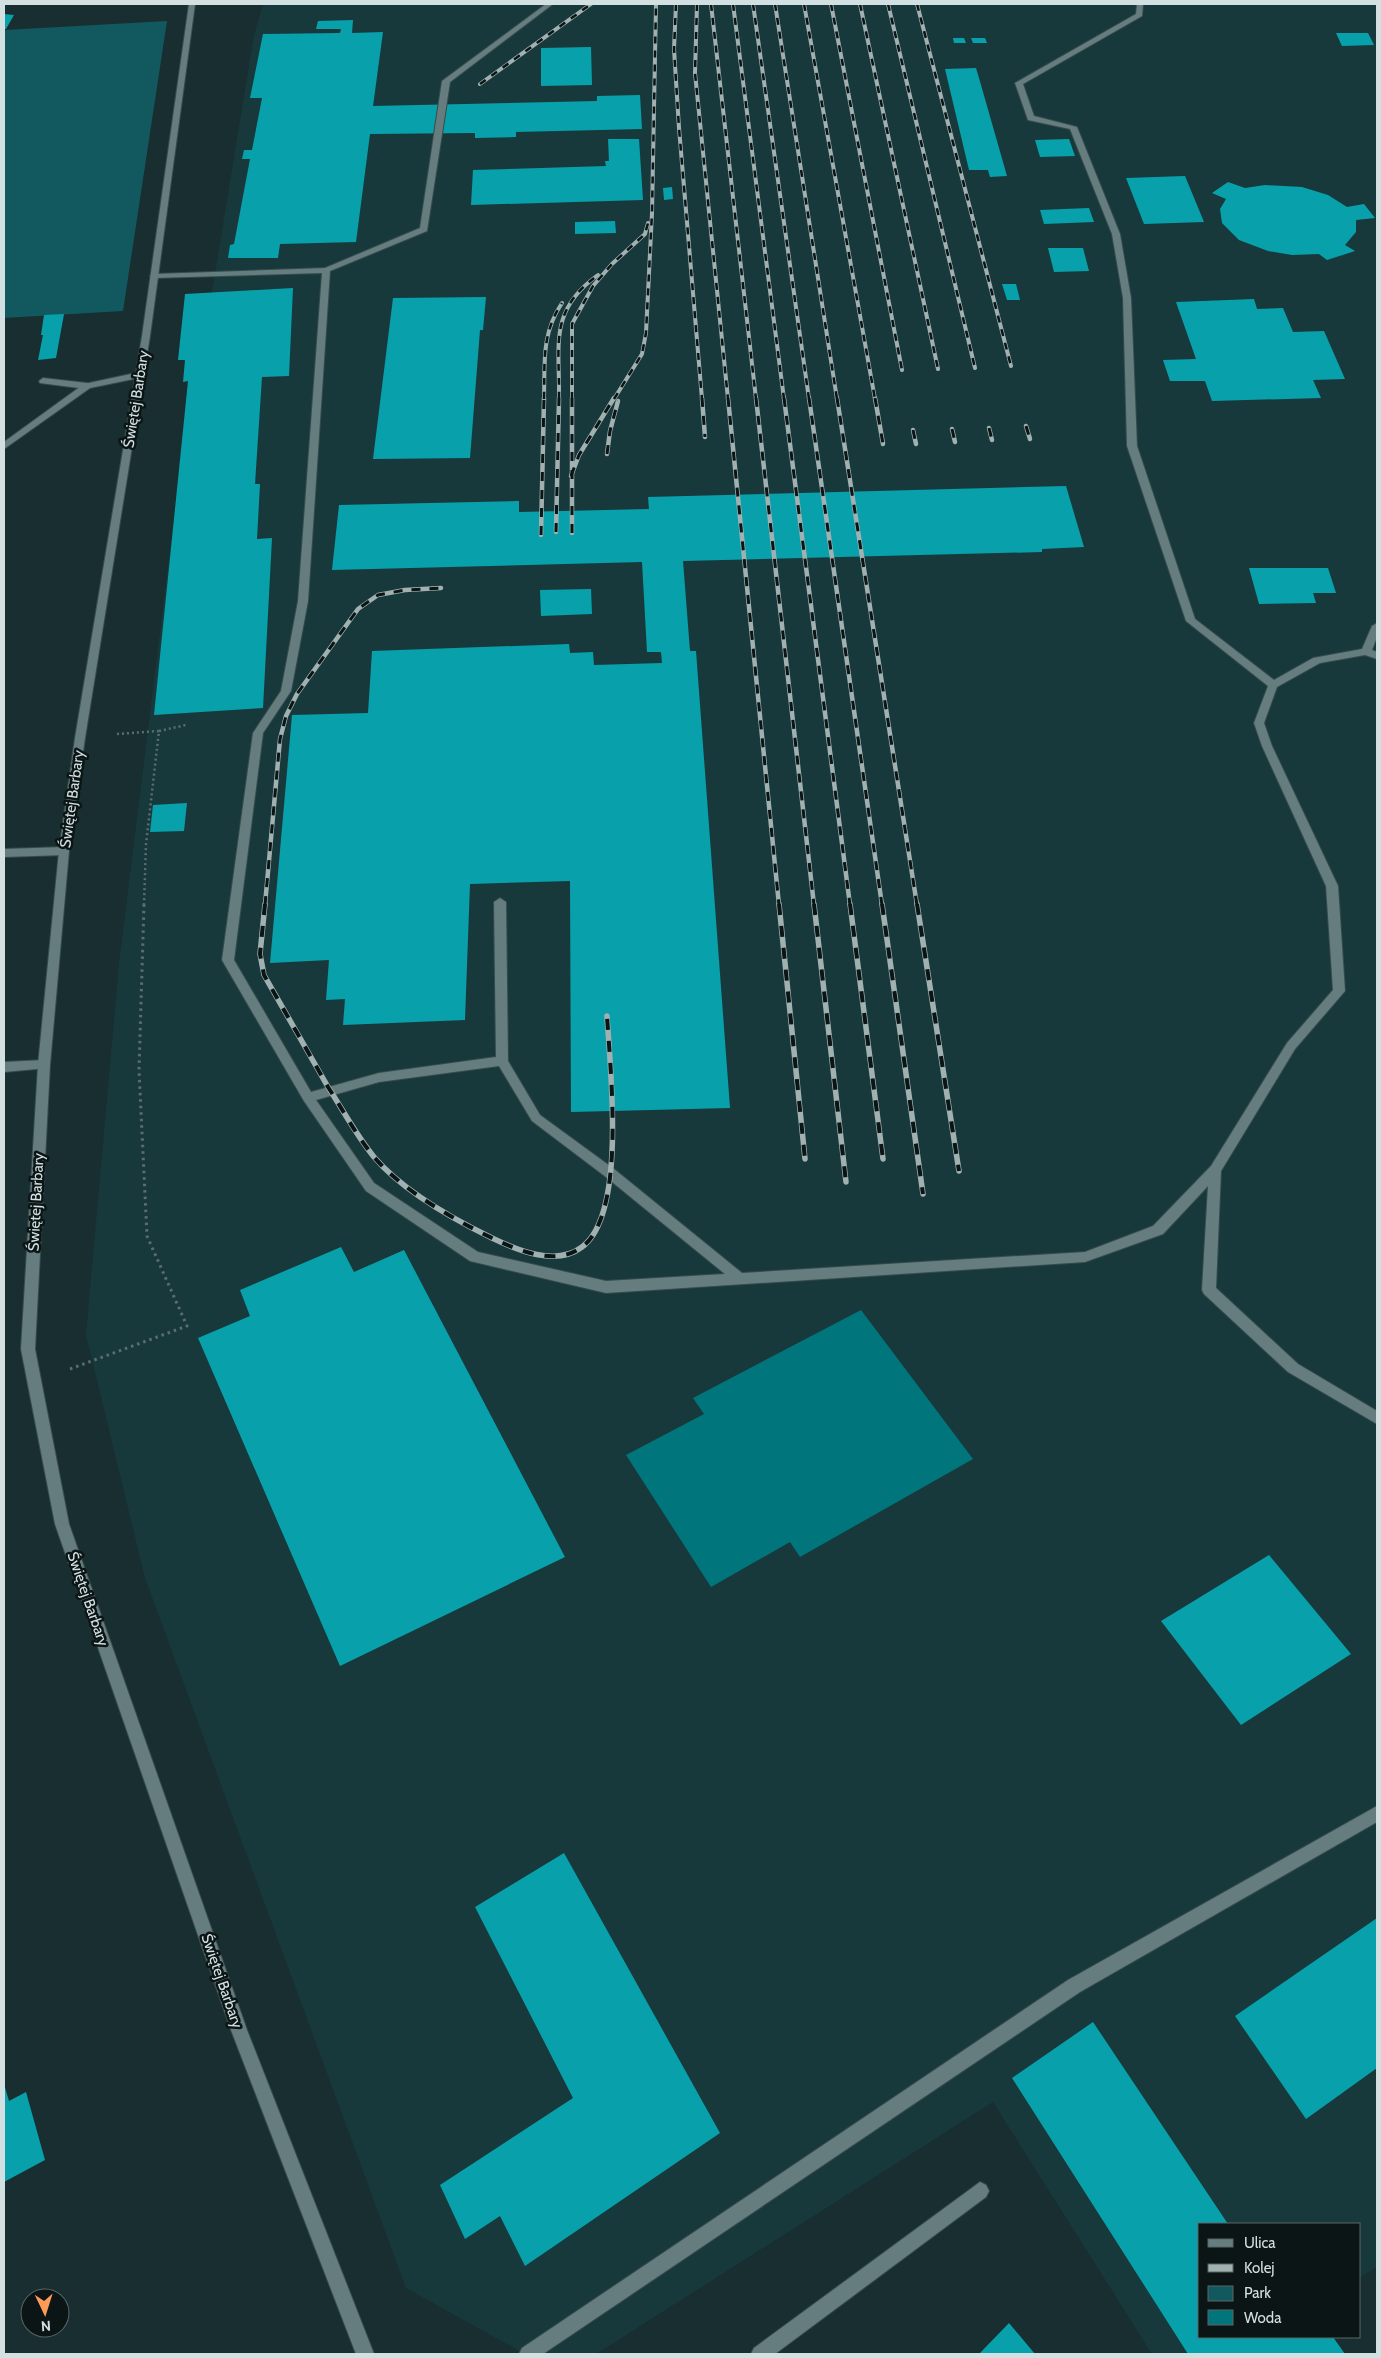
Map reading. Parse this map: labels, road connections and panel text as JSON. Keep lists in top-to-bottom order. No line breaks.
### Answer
{"streets":{"street":["Świętej Barbary"]},"legend":["Ulica","Kolej","Park","Woda"],"north":"bottom"}
